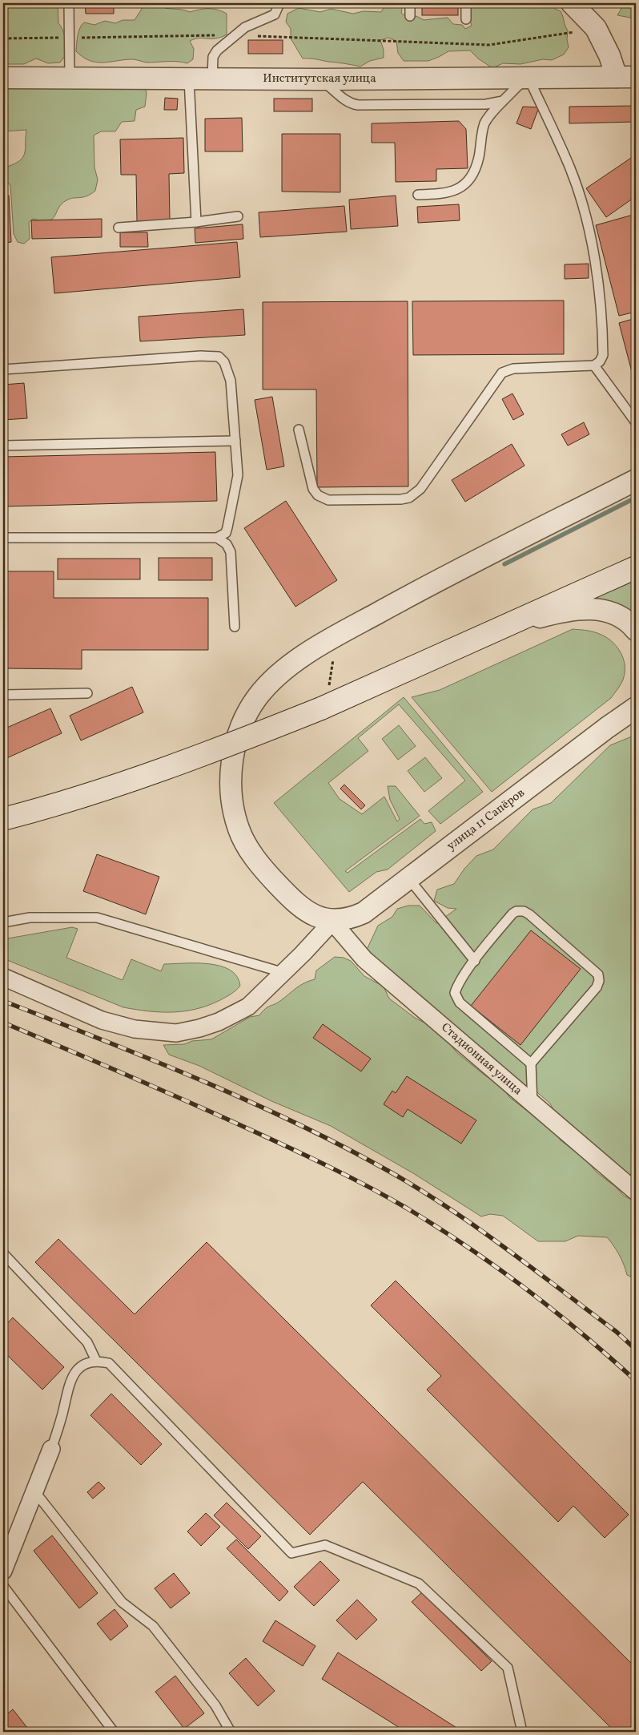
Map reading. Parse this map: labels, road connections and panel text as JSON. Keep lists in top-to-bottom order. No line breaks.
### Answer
{"streets":{"street":["Институтская улица","улица 11 Сапёров","Стадионная улица"]},"crossings":[["улица 11 Сапёров","Стадионная улица"]]}
